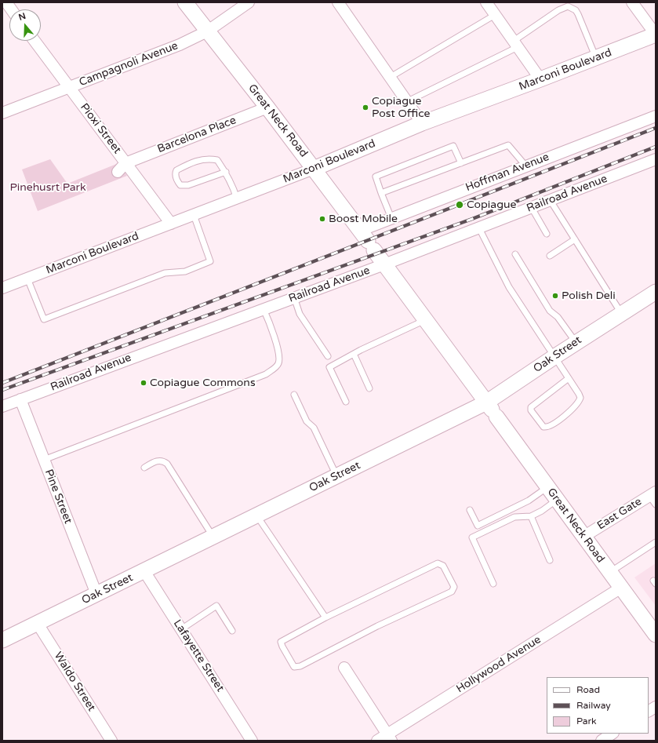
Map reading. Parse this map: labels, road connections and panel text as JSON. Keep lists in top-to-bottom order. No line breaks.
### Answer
{"streets":{"main road":["Marconi Boulevard","Great Neck Road","Oak Street"],"street":["Campagnoli Avenue","Pioxi Street","Barcelona Place","Hoffman Avenue","Railroad Avenue","Pine Street","East Gate","Lafayette Street","Hollywood Avenue","Waldo Street"]},"crossings":[["Campagnoli Avenue","Great Neck Road"],["Campagnoli Avenue","Pioxi Street"],["Marconi Boulevard","Great Neck Road"],["Marconi Boulevard","Pioxi Street"],["Great Neck Road","Barcelona Place"],["Great Neck Road","Hoffman Avenue"],["Great Neck Road","Railroad Avenue"],["Great Neck Road","Oak Street"],["Great Neck Road","East Gate"],["Great Neck Road","Hollywood Avenue"],["Pioxi Street","Barcelona Place"],["Railroad Avenue","Pine Street"],["Oak Street","Pine Street"],["Oak Street","Lafayette Street"],["Oak Street","Waldo Street"]],"parks":["Pinehusrt Park"],"places":["Copiague Post Office","Copiague","Boost Mobile","Polish Deli","Copiague Commons"],"legend":["Road","Railway","Park"],"north":"top"}
